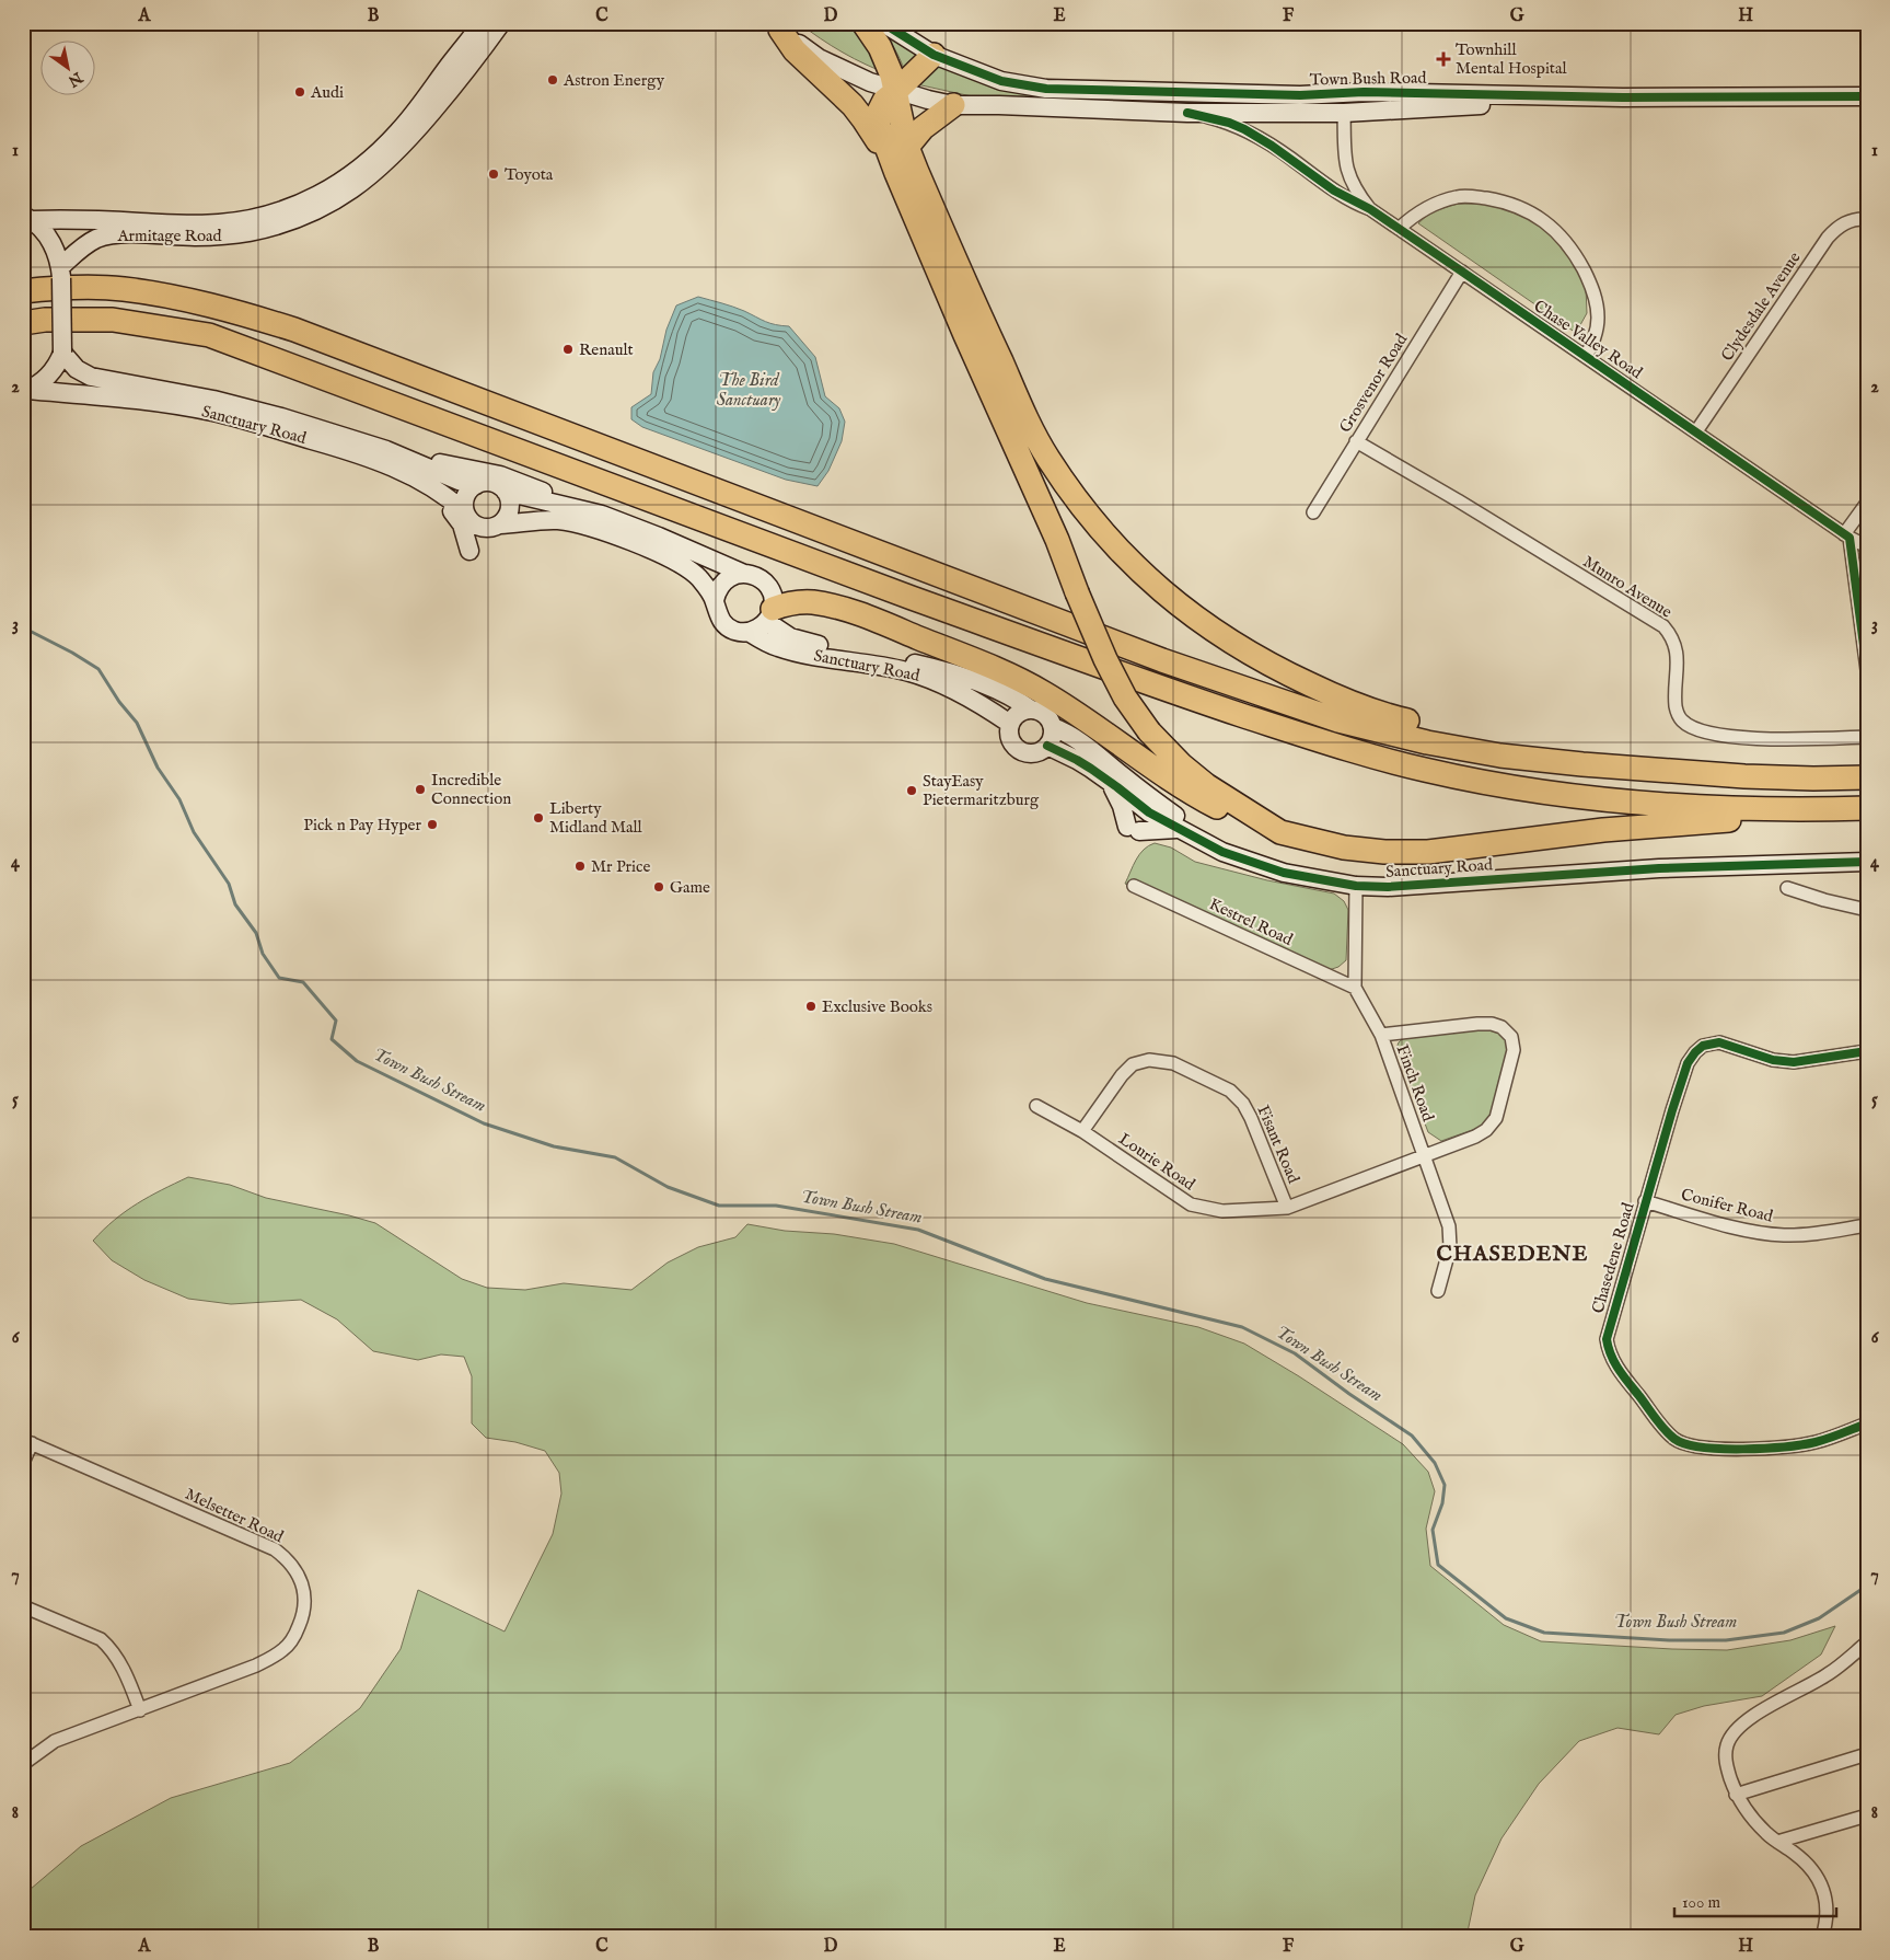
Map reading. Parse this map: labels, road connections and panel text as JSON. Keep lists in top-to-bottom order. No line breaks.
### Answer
{"streets":{"street":["Town Bush Road","Armitage Road","Clydesdale Avenue","Chase Valley Road","Grosvenor Road","Sanctuary Road","Munro Avenue","Kestrel Road","Finch Road","Fisant Road","Lourie Road","Conifer Road","Chasedene Road","Melsetter Road"]},"crossings":[["Town Bush Road","Chase Valley Road"],["Clydesdale Avenue","Chase Valley Road"],["Chase Valley Road","Grosvenor Road"],["Grosvenor Road","Munro Avenue"],["Sanctuary Road","Finch Road"],["Kestrel Road","Finch Road"],["Finch Road","Lourie Road"],["Fisant Road","Lourie Road"],["Conifer Road","Chasedene Road"]],"districts":["CHASEDENE"],"water":["The Bird Sanctuary","Town Bush Stream"],"places":{"health":["Townhill Mental Hospital"],"other":["Astron Energy","Audi","Toyota","Renault","Incredible Connection","StayEasy Pietermaritzburg","Liberty Midland Mall","Pick n Pay Hyper","Mr Price","Game","Exclusive Books"]},"scale_bar":"100 m","north":"bottom right","grid":{"columns":["A","B","C","D","E","F","G","H"],"rows":["1","2","3","4","5","6","7","8"]}}
